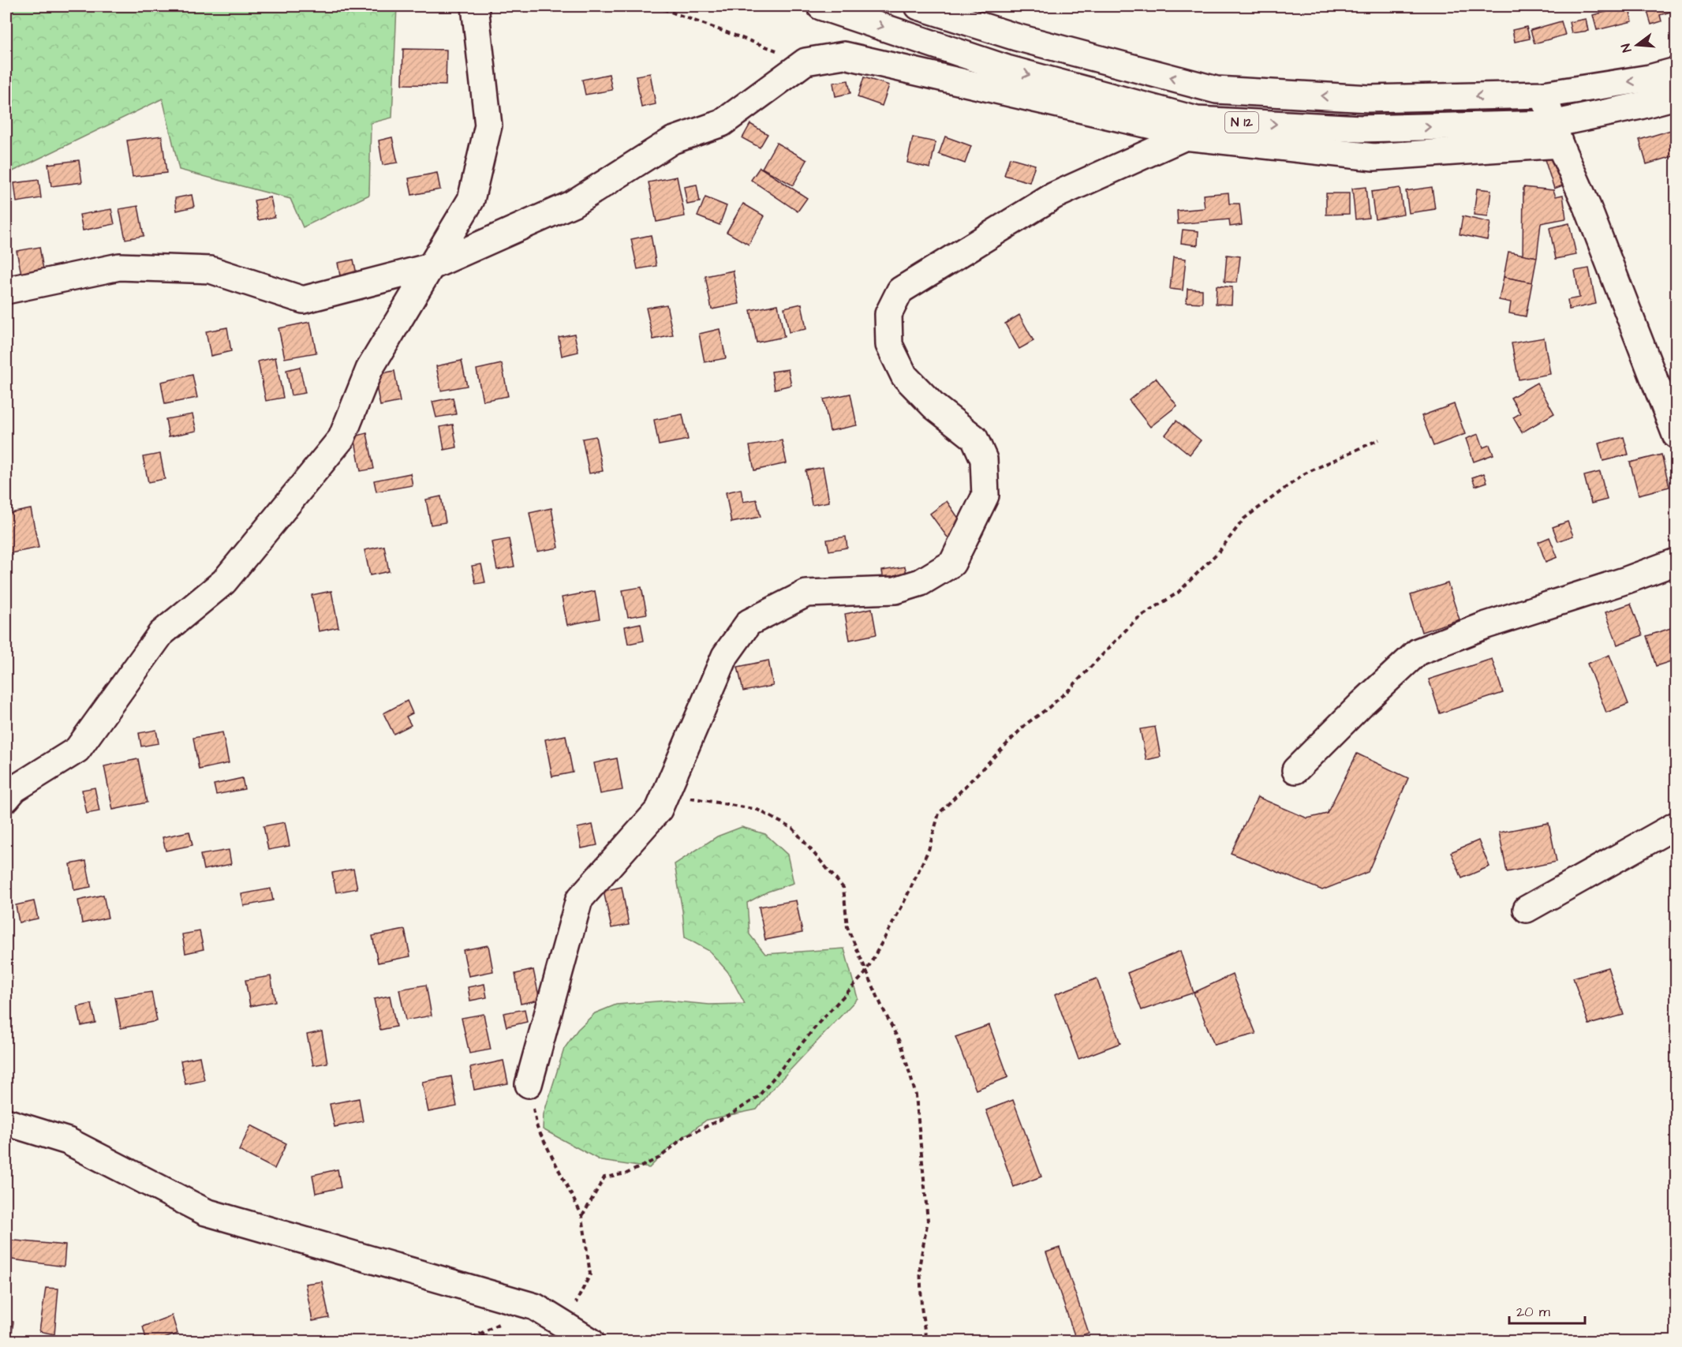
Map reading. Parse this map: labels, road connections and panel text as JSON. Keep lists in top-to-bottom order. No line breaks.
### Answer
{"streets":{"street":["N 12"]},"scale_bar":"20 m","north":"left"}
